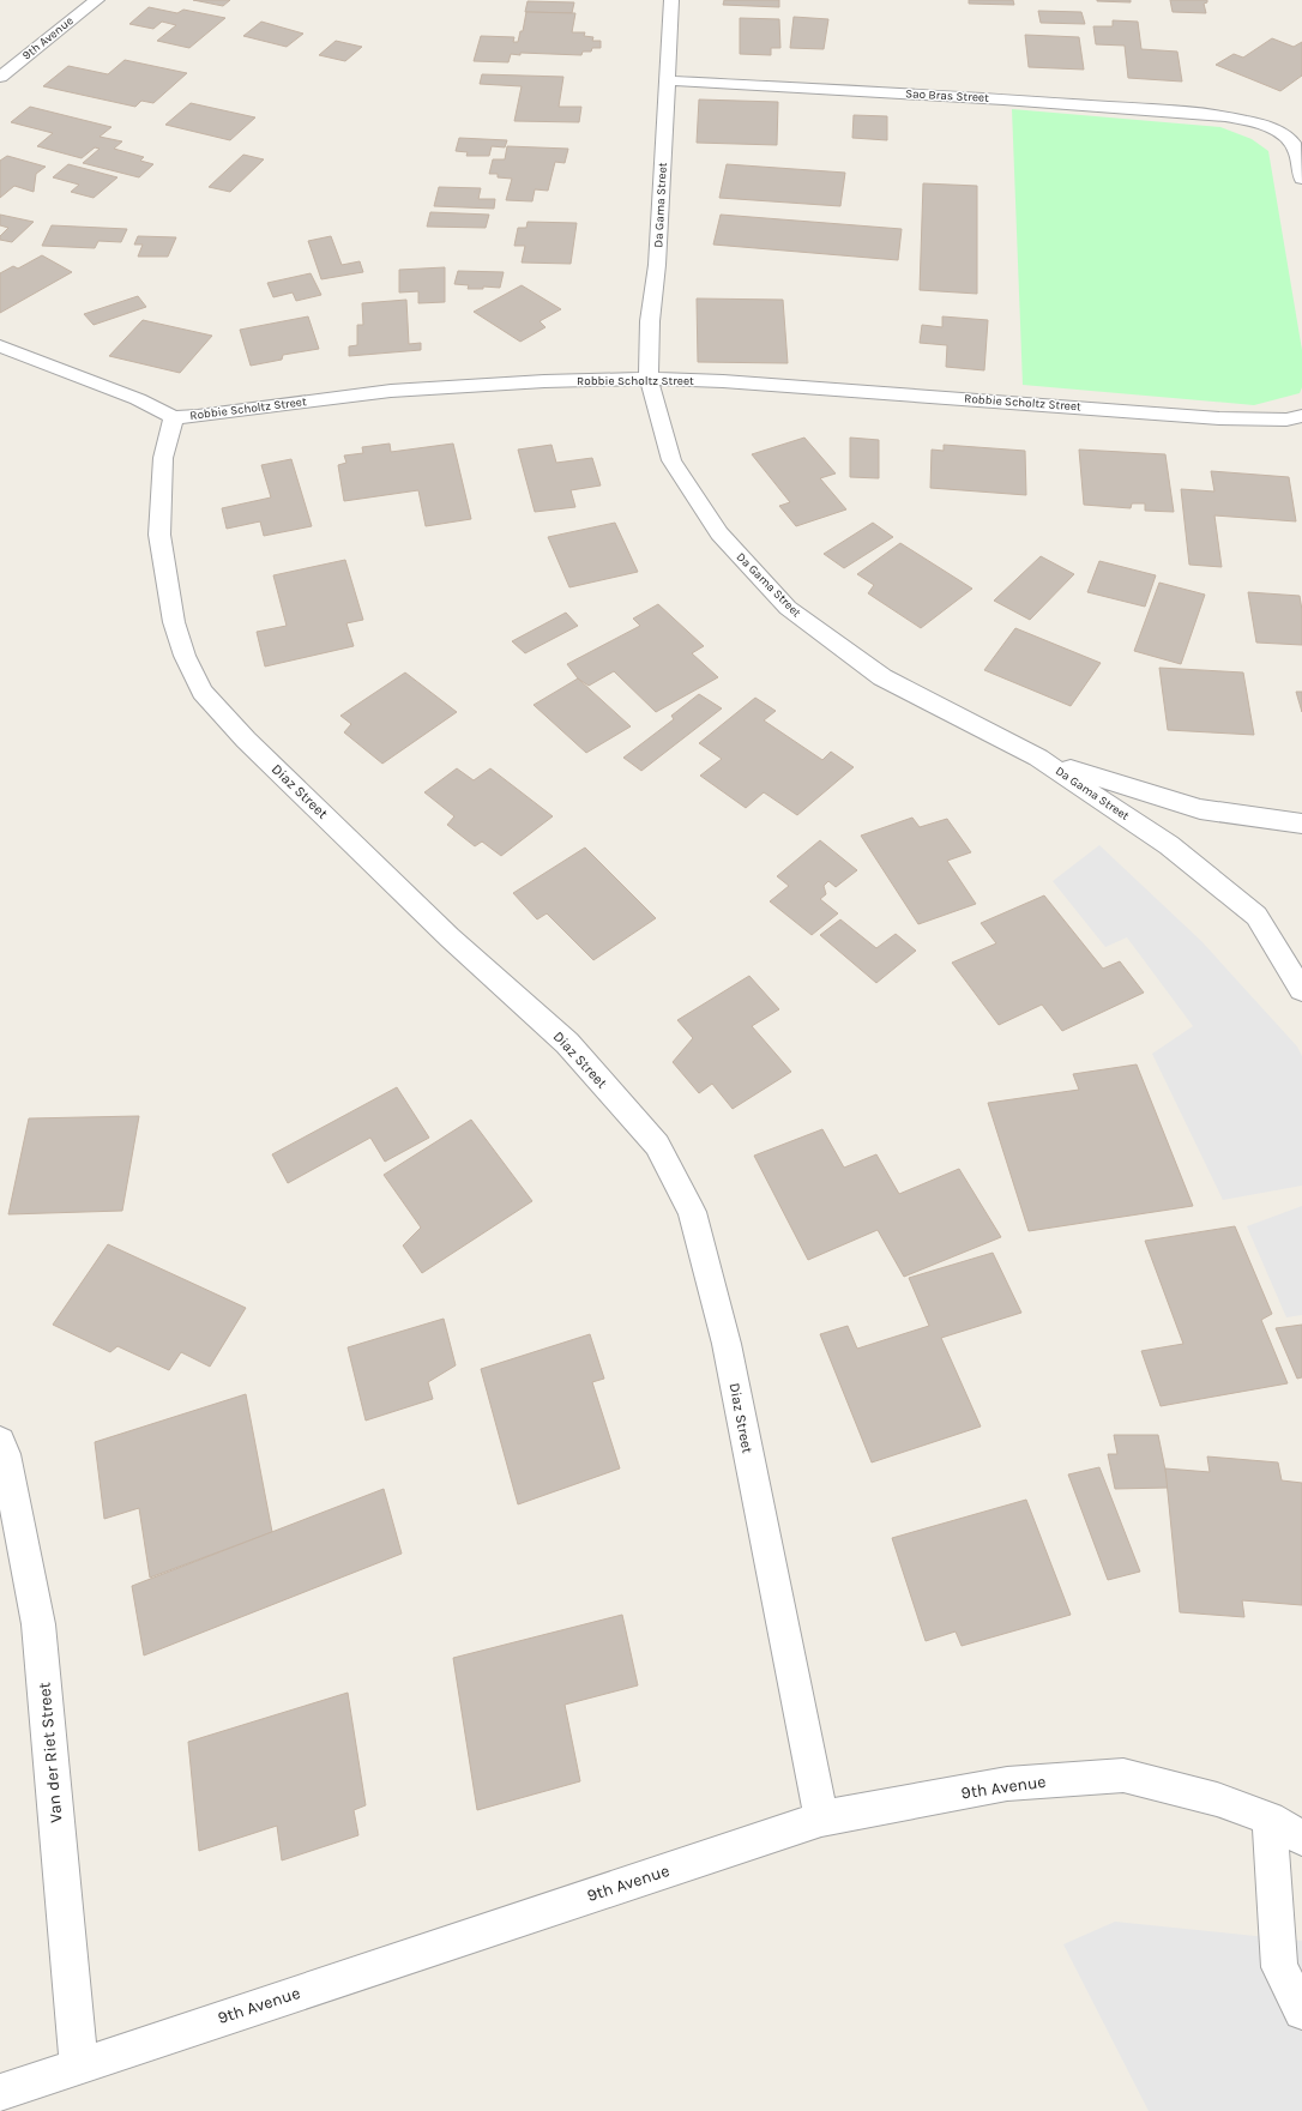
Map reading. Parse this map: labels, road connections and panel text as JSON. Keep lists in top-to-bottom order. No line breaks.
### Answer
{"streets":{"street":["9th Avenue","Sao Bras Street","Da Gama Street","Robbie Scholtz Street","Diaz Street","Van der Riet Street"]},"crossings":[["9th Avenue","Diaz Street"],["9th Avenue","Van der Riet Street"],["Sao Bras Street","Da Gama Street"],["Da Gama Street","Robbie Scholtz Street"],["Robbie Scholtz Street","Diaz Street"]]}
